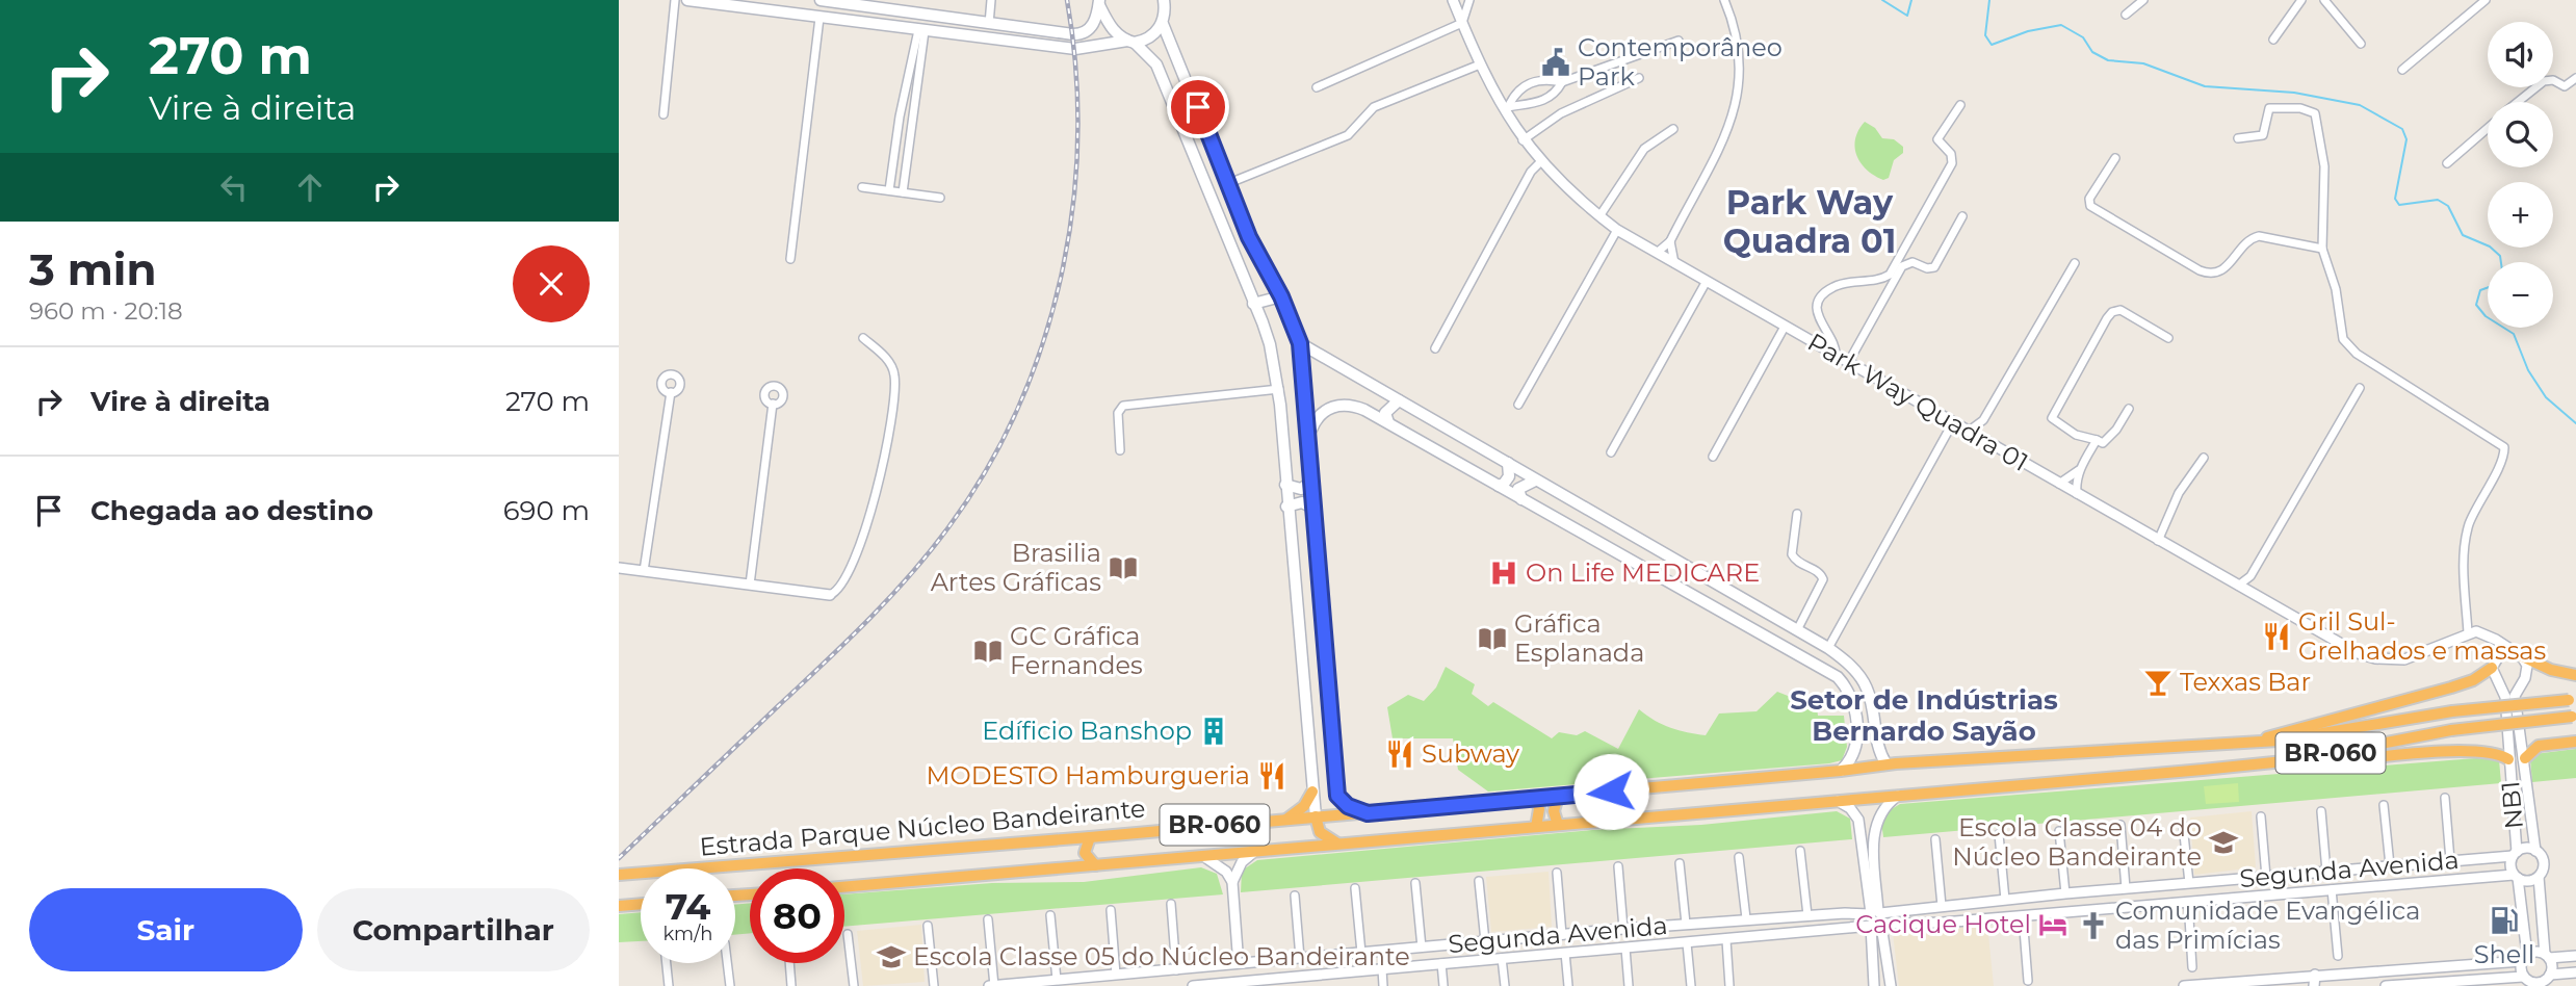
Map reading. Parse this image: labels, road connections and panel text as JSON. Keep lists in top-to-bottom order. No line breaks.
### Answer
{"streets":{"highway":["BR-060","Estrada Parque Núcleo Bandeirante"],"street":["Park Way Quadra 01","NB1","Segunda Avenida"]},"crossings":[["NB1","Segunda Avenida"]],"districts":["Park Way Quadra 01","Setor de Indústrias Bernardo Sayão"],"places":{"public building":["Contemporâneo Park"],"library":["Brasilia Artes Gráficas","Gráfica Esplanada","GC Gráfica Fernandes"],"hospital":["On Life MEDICARE"],"restaurant":["Gril Sul- Grelhados e massas","Subway","MODESTO Hamburgueria"],"bar":["Texxas Bar"],"building":["Edíficio Banshop"],"school or university":["Escola Classe 04 do Núcleo Bandeirante","Escola Classe 05 do Núcleo Bandeirante"],"fuel station":["Shell"],"hotel":["Cacique Hotel"],"church":["Comunidade Evangélica das Primícias"]},"page":{"turn":["270 m","Vire à direita"],"map_buttons":["+","−"],"heading":["3 min","960 m · 20:18"],"list":[{"name":"Vire à direita","value":"270 m"},{"name":"Chegada ao destino","value":"690 m"}],"speed":"74 km/h","limit":"80","buttons":["Sair","Compartilhar"]}}
